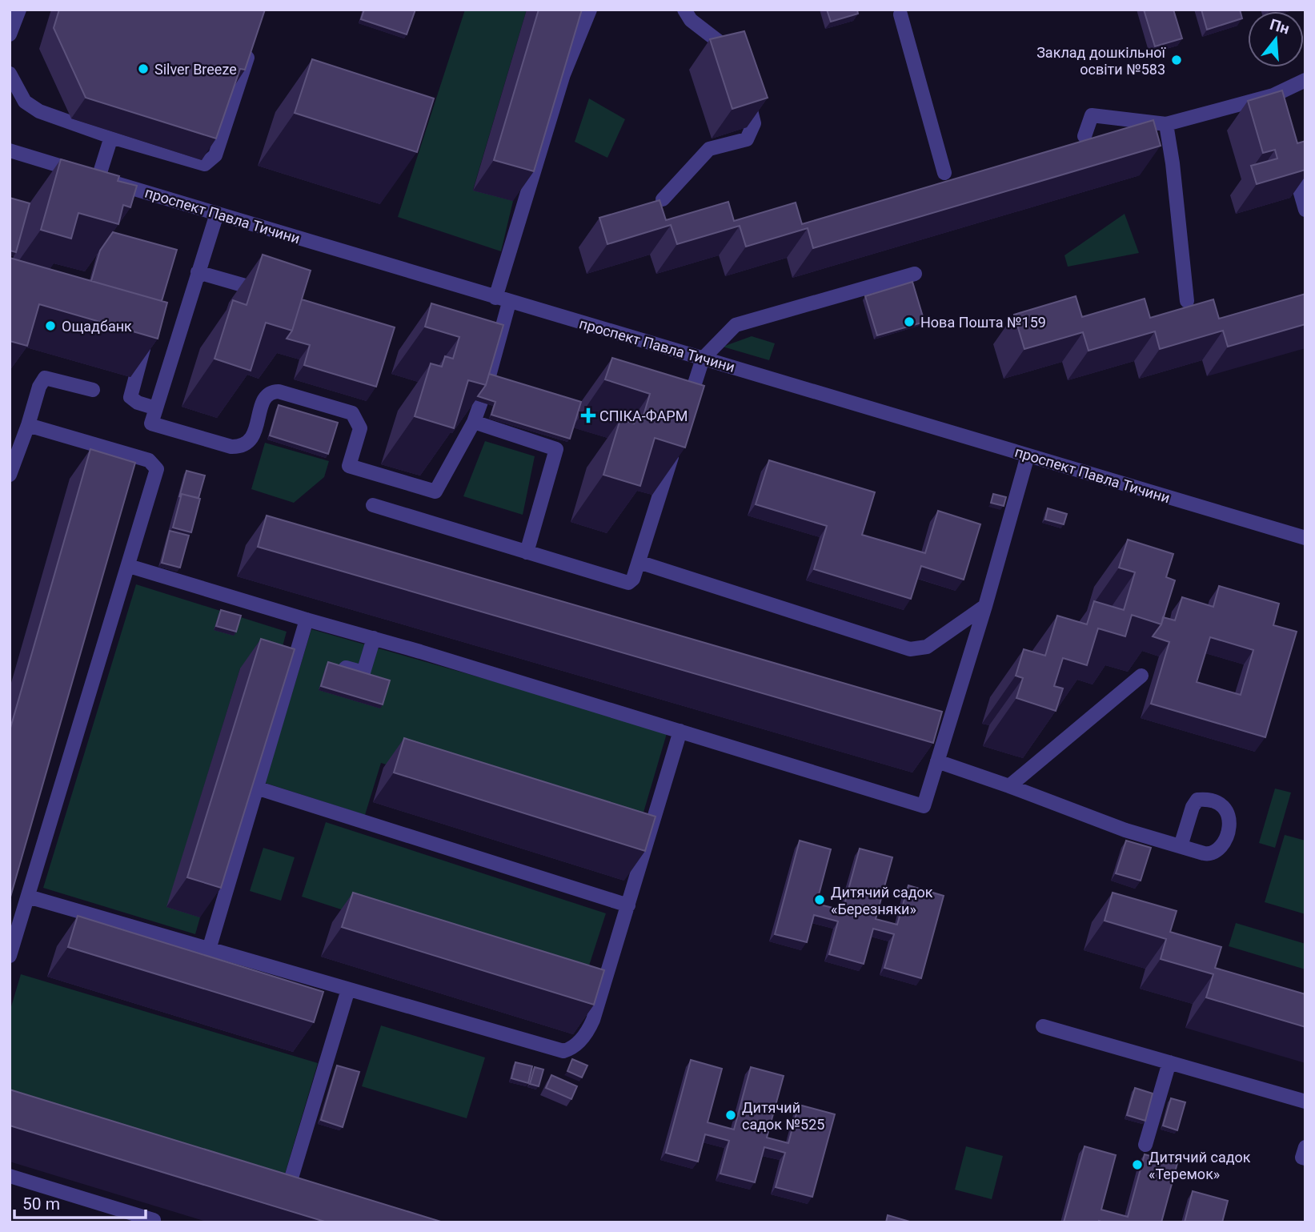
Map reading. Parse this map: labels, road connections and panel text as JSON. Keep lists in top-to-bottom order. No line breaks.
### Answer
{"streets":{"street":["проспект Павла Тичини"]},"places":{"other":["Заклад дошкільної освіти №583","Silver Breeze","Нова Пошта №159","Ощадбанк","Дитячий садок «Березняки»","Дитячий садок №525","Дитячий садок «Теремок»"],"health":["СПІКА-ФАРМ"]},"scale_bar":"50 m","north":"top"}
